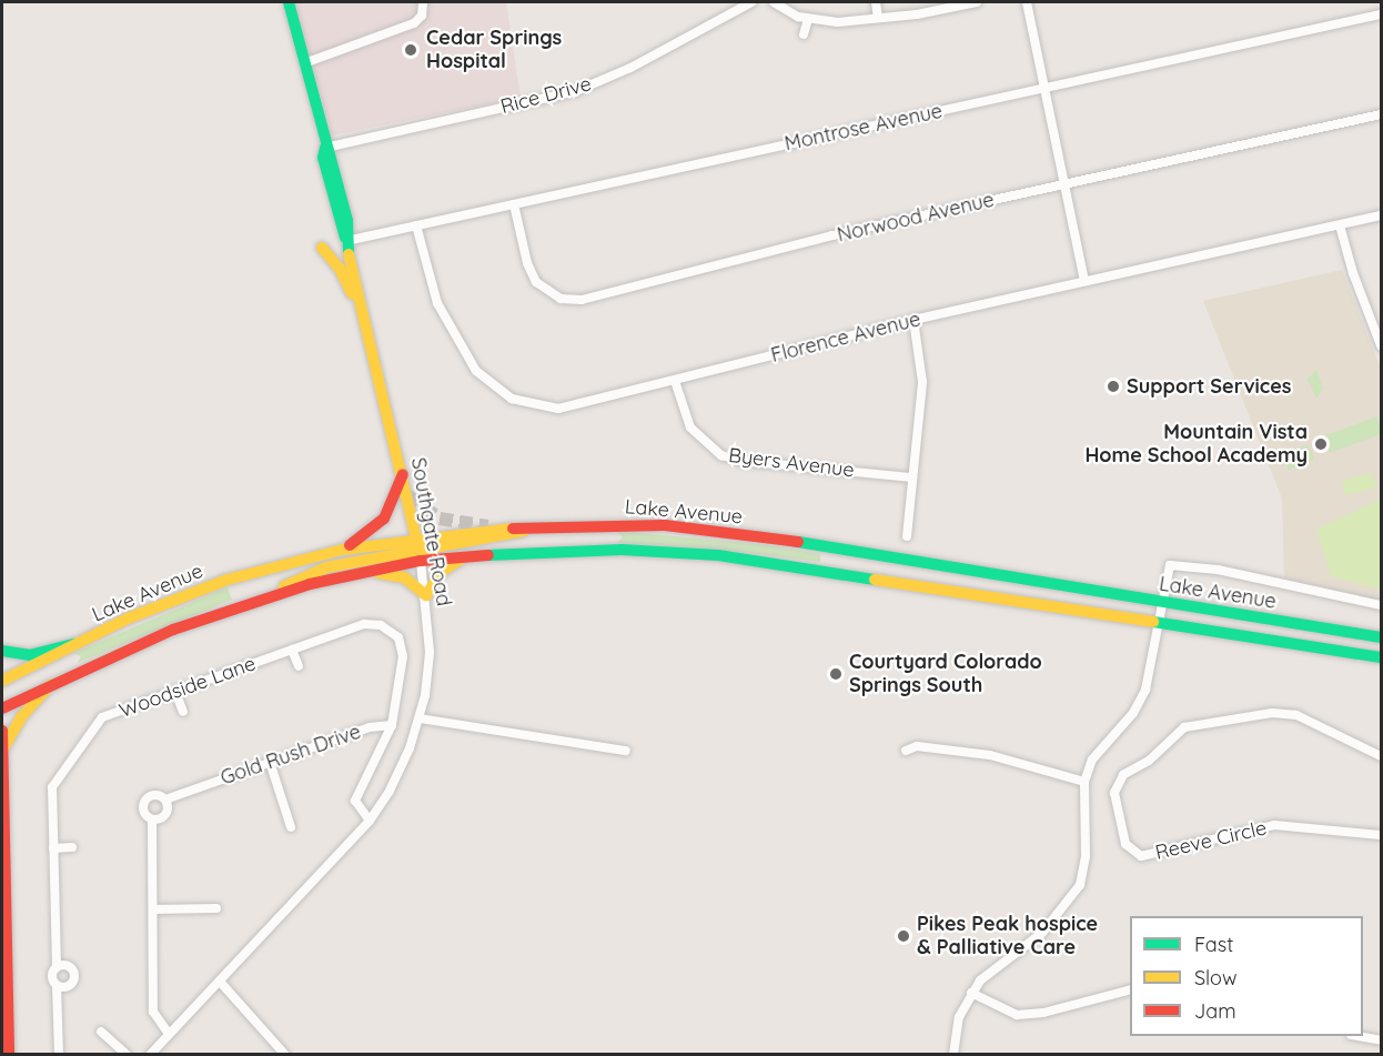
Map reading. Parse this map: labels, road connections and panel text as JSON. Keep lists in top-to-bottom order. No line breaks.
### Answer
{"streets":{"main road":["Lake Avenue","Southgate Road"],"street":["Rice Drive","Montrose Avenue","Norwood Avenue","Florence Avenue","Byers Avenue","Woodside Lane","Gold Rush Drive","Reeve Circle"]},"crossings":[["Rice Drive","Southgate Road"],["Montrose Avenue","Norwood Avenue"],["Montrose Avenue","Florence Avenue"],["Montrose Avenue","Southgate Road"],["Florence Avenue","Byers Avenue"],["Lake Avenue","Southgate Road"],["Southgate Road","Gold Rush Drive"],["Woodside Lane","Gold Rush Drive"]],"places":["Cedar Springs Hospital","Support Services","Mountain Vista Home School Academy","Courtyard Colorado Springs South","Pikes Peak hospice & Palliative Care"],"legend":["Fast","Slow","Jam"]}
